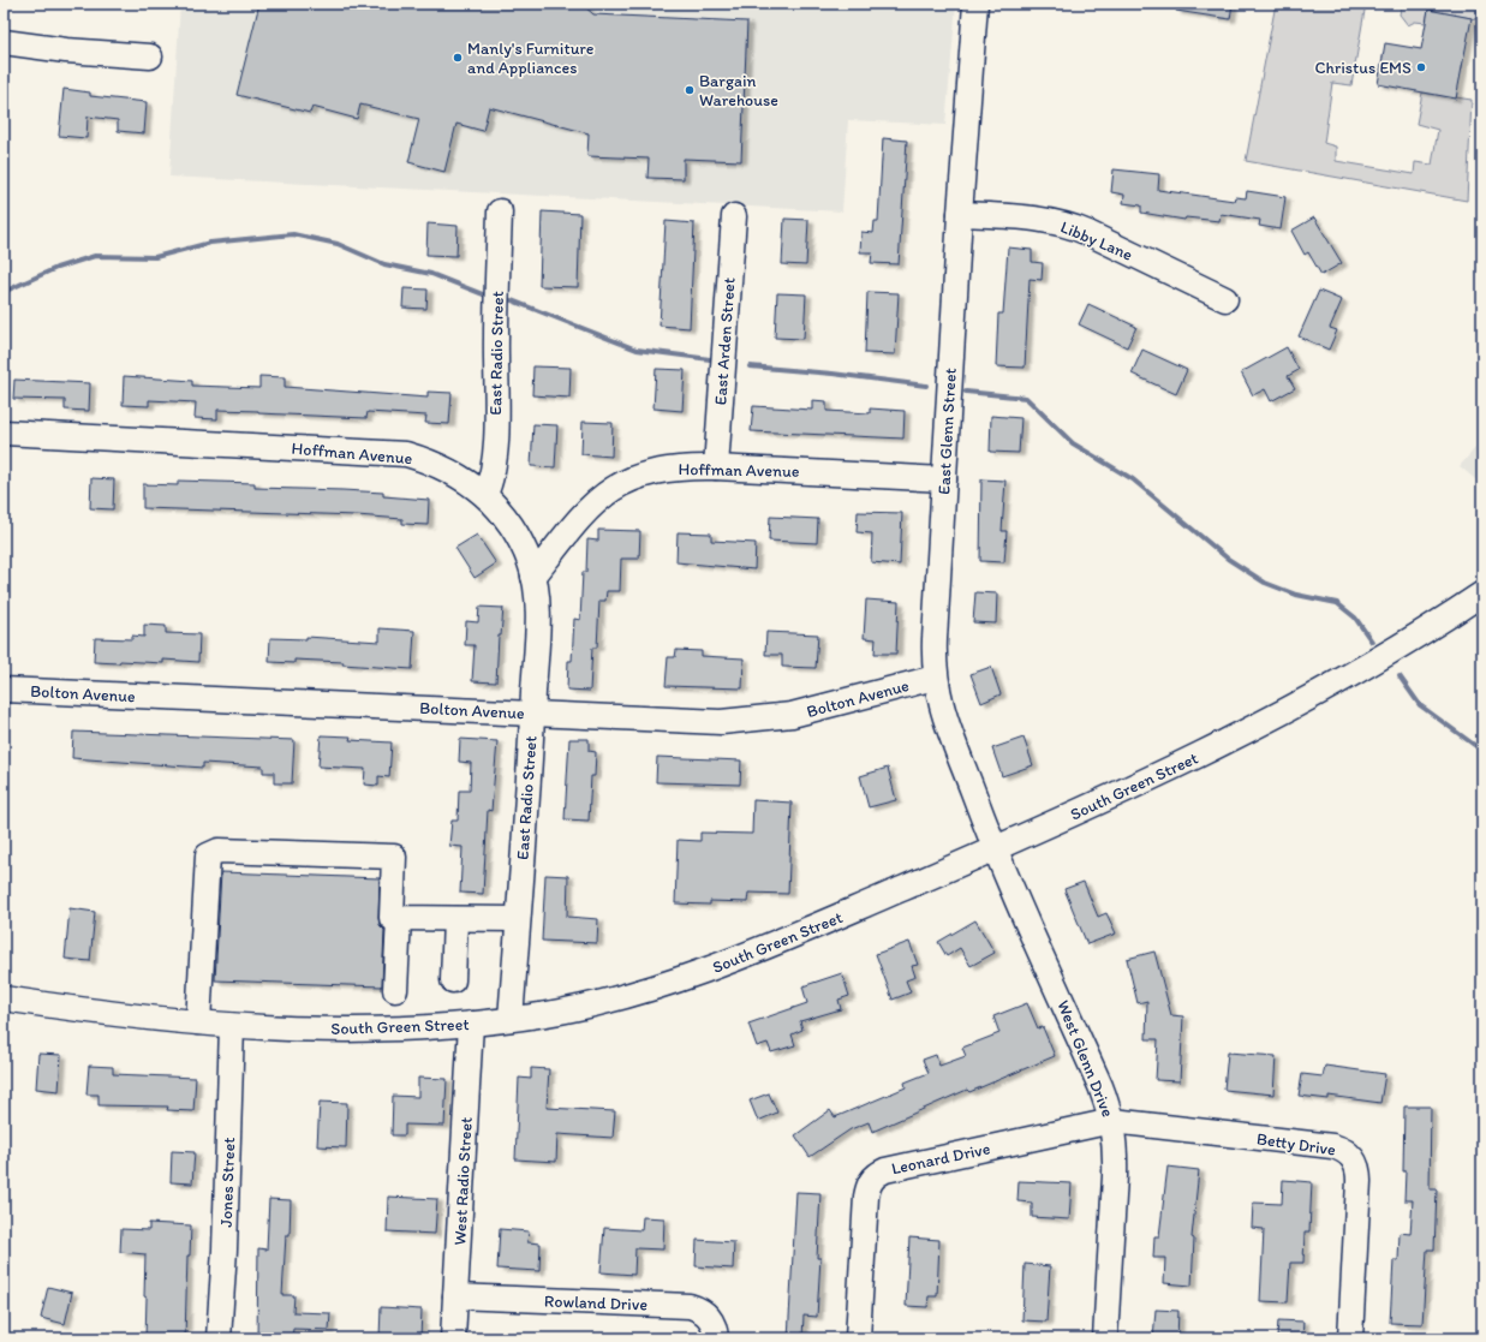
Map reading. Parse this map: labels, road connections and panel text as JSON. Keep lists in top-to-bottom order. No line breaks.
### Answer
{"streets":{"street":["Libby Lane","East Arden Street","East Radio Street","East Glenn Street","Hoffman Avenue","Bolton Avenue","South Green Street","West Glenn Drive","Betty Drive","Leonard Drive","West Radio Street","Jones Street","Rowland Drive"]},"crossings":[["Libby Lane","East Glenn Street"],["East Arden Street","Hoffman Avenue"],["East Radio Street","Hoffman Avenue"],["East Radio Street","Bolton Avenue"],["East Radio Street","South Green Street"],["East Glenn Street","Hoffman Avenue"],["East Glenn Street","Bolton Avenue"],["East Glenn Street","South Green Street"],["East Glenn Street","West Glenn Drive"],["South Green Street","West Glenn Drive"],["South Green Street","West Radio Street"],["South Green Street","Jones Street"],["West Glenn Drive","Betty Drive"],["West Glenn Drive","Leonard Drive"],["Betty Drive","Leonard Drive"],["West Radio Street","Rowland Drive"]],"places":["Manly's Furniture and Appliances","Christus EMS","Bargain Warehouse"]}
